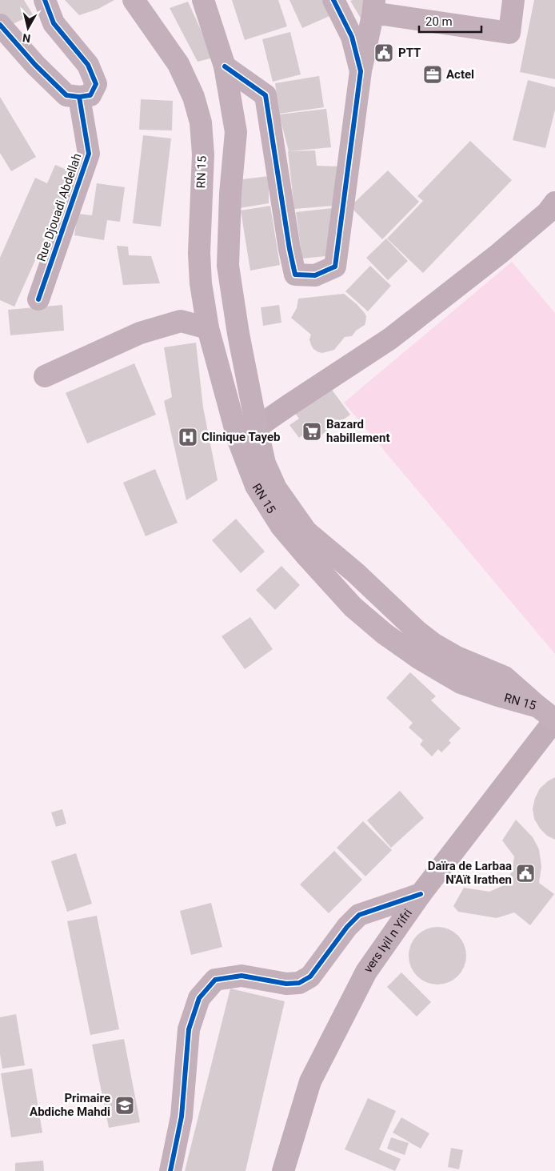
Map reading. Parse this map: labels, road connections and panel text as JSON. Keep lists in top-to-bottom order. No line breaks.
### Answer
{"streets":{"main road":["RN 15","vers Iγil n Yifri"],"street":["Rue Djouadi Abdellah"]},"crossings":[["RN 15","vers Iγil n Yifri"]],"places":{"public building":["PTT","Daïra de Larbaa N'Aït Irathen"],"office":["Actel"],"supermarket":["Bazard habillement"],"hospital":["Clinique Tayeb"],"school or university":["Primaire Abdiche Mahdi"]},"scale_bar":"20 m","north":"bottom"}
